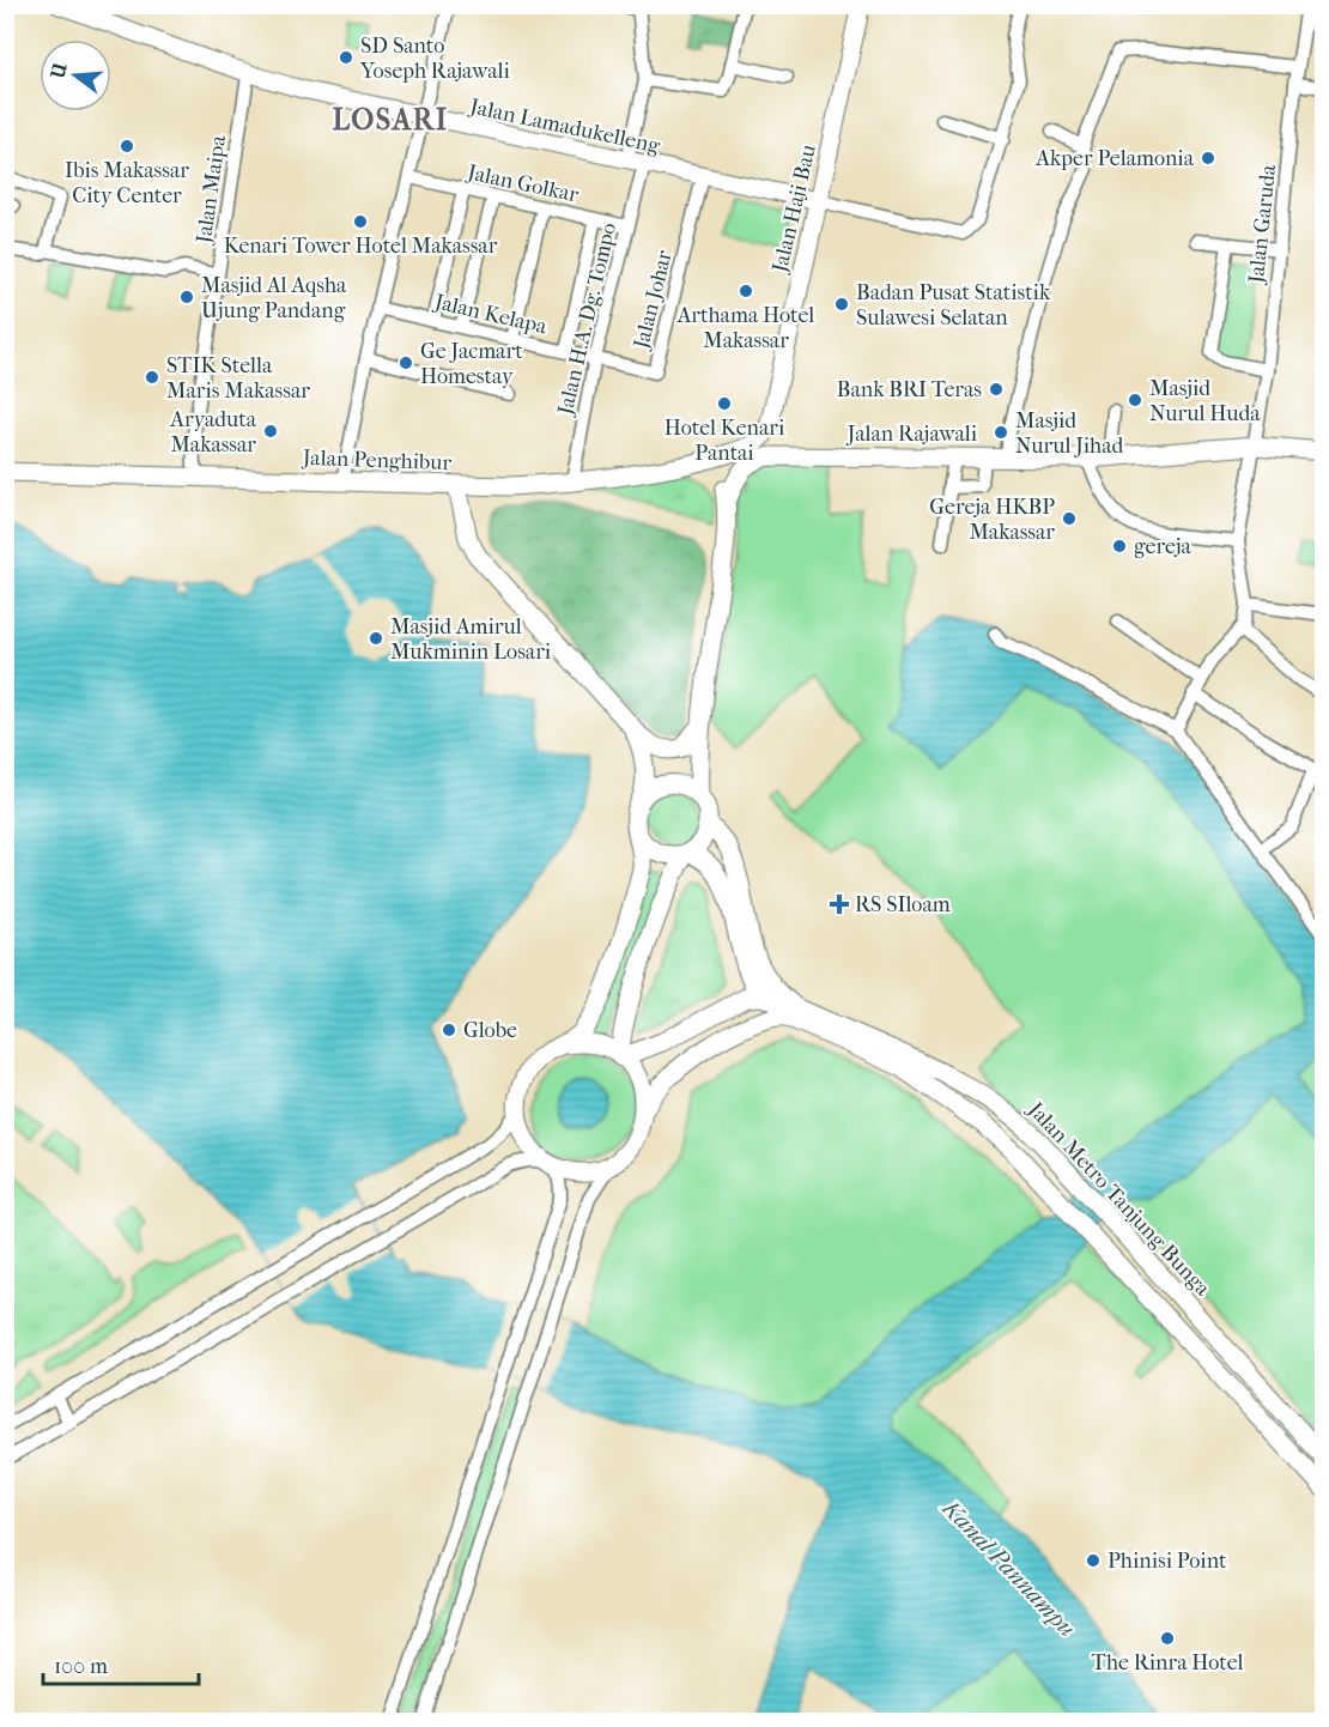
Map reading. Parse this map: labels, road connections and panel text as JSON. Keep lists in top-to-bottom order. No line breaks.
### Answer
{"streets":{"main road":["Jalan Haji Bau","Jalan Rajawali","Jalan Penghibur","Jalan Metro Tanjung Bunga"],"street":["Jalan Lamadukelleng","Jalan Golkar","Jalan Maipa","Jalan Garuda","Jalan Johar","Jalan Kelapa","Jalan H.A. Dg. Tompo"]},"crossings":[["Jalan Lamadukelleng","Jalan Maipa"],["Jalan Lamadukelleng","Jalan Haji Bau"],["Jalan Lamadukelleng","Jalan Johar"],["Jalan Lamadukelleng","Jalan H.A. Dg. Tompo"],["Jalan Golkar","Jalan H.A. Dg. Tompo"],["Jalan Maipa","Jalan Penghibur"],["Jalan Garuda","Jalan Rajawali"],["Jalan Johar","Jalan Kelapa"],["Jalan Johar","Jalan H.A. Dg. Tompo"],["Jalan Kelapa","Jalan H.A. Dg. Tompo"],["Jalan H.A. Dg. Tompo","Jalan Penghibur"],["Jalan Rajawali","Jalan Penghibur"]],"districts":["LOSARI"],"water":["Kanal Pannampu"],"places":{"other":["SD Santo Yoseph Rajawali","Ibis Makassar City Center","Akper Pelamonia","Kenari Tower Hotel Makassar","Arthama Hotel Makassar","Masjid Al Aqsha Ujung Pandang","Badan Pusat Statistik Sulawesi Selatan","Ge Jacmart Homestay","STIK Stella Maris Makassar","Bank BRI Teras","Masjid Nurul Huda","Hotel Kenari Pantai","Aryaduta Makassar","Masjid Nurul Jihad","Gereja HKBP Makassar","gereja","Masjid Amirul Mukminin Losari","Globe","Phinisi Point","The Rinra Hotel"],"health":["RS SIloam"]},"scale_bar":"100 m","north":"left"}
